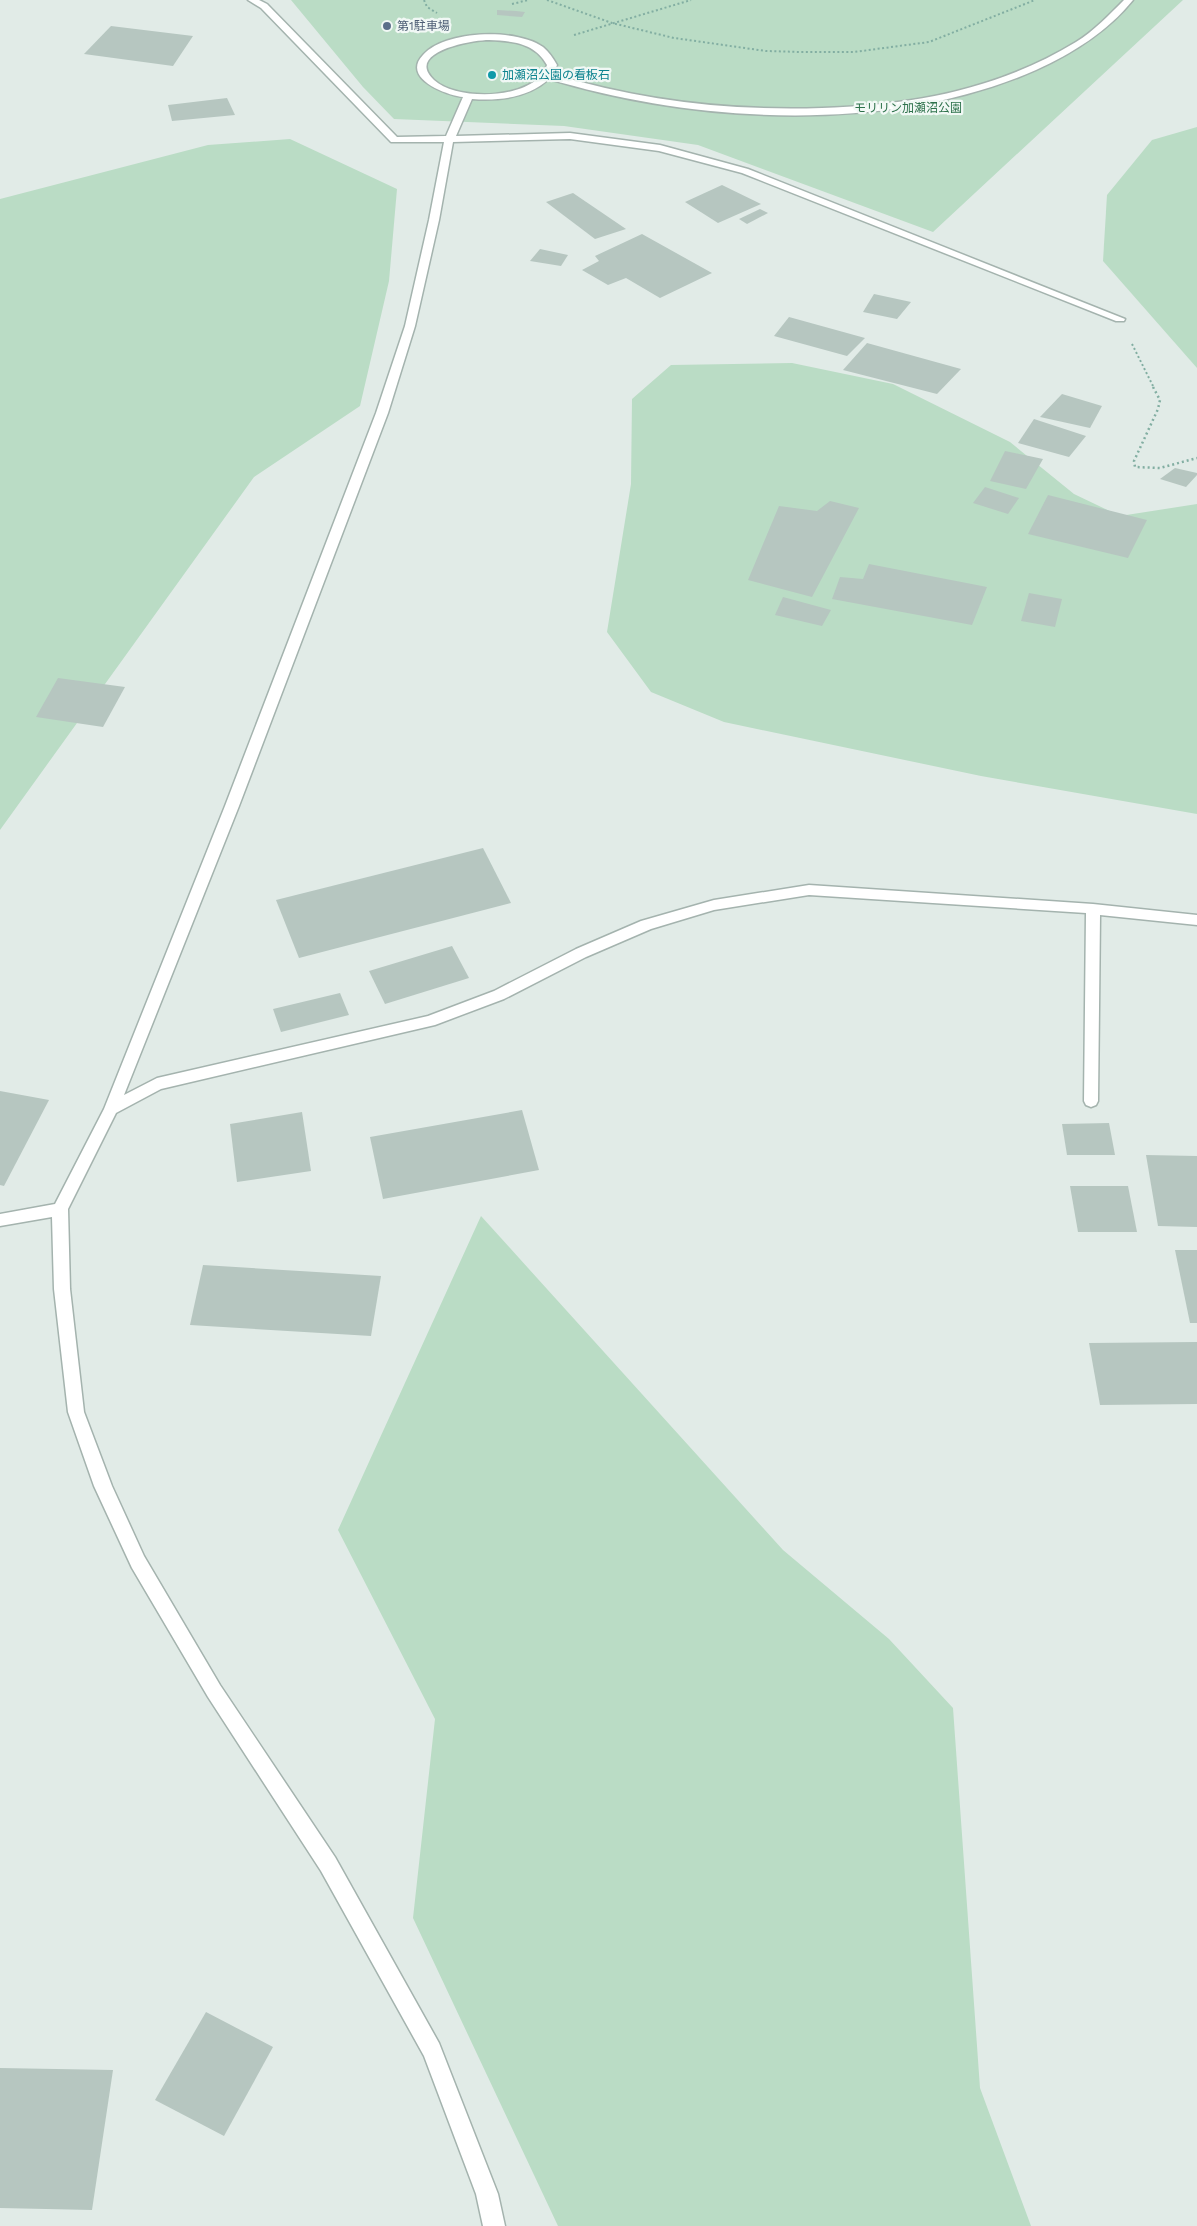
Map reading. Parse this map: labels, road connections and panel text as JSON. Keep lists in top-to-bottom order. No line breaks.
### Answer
{"parks":["モリリン加瀬沼公園"],"places":["第1駐車場","加瀬沼公園の看板石"]}
